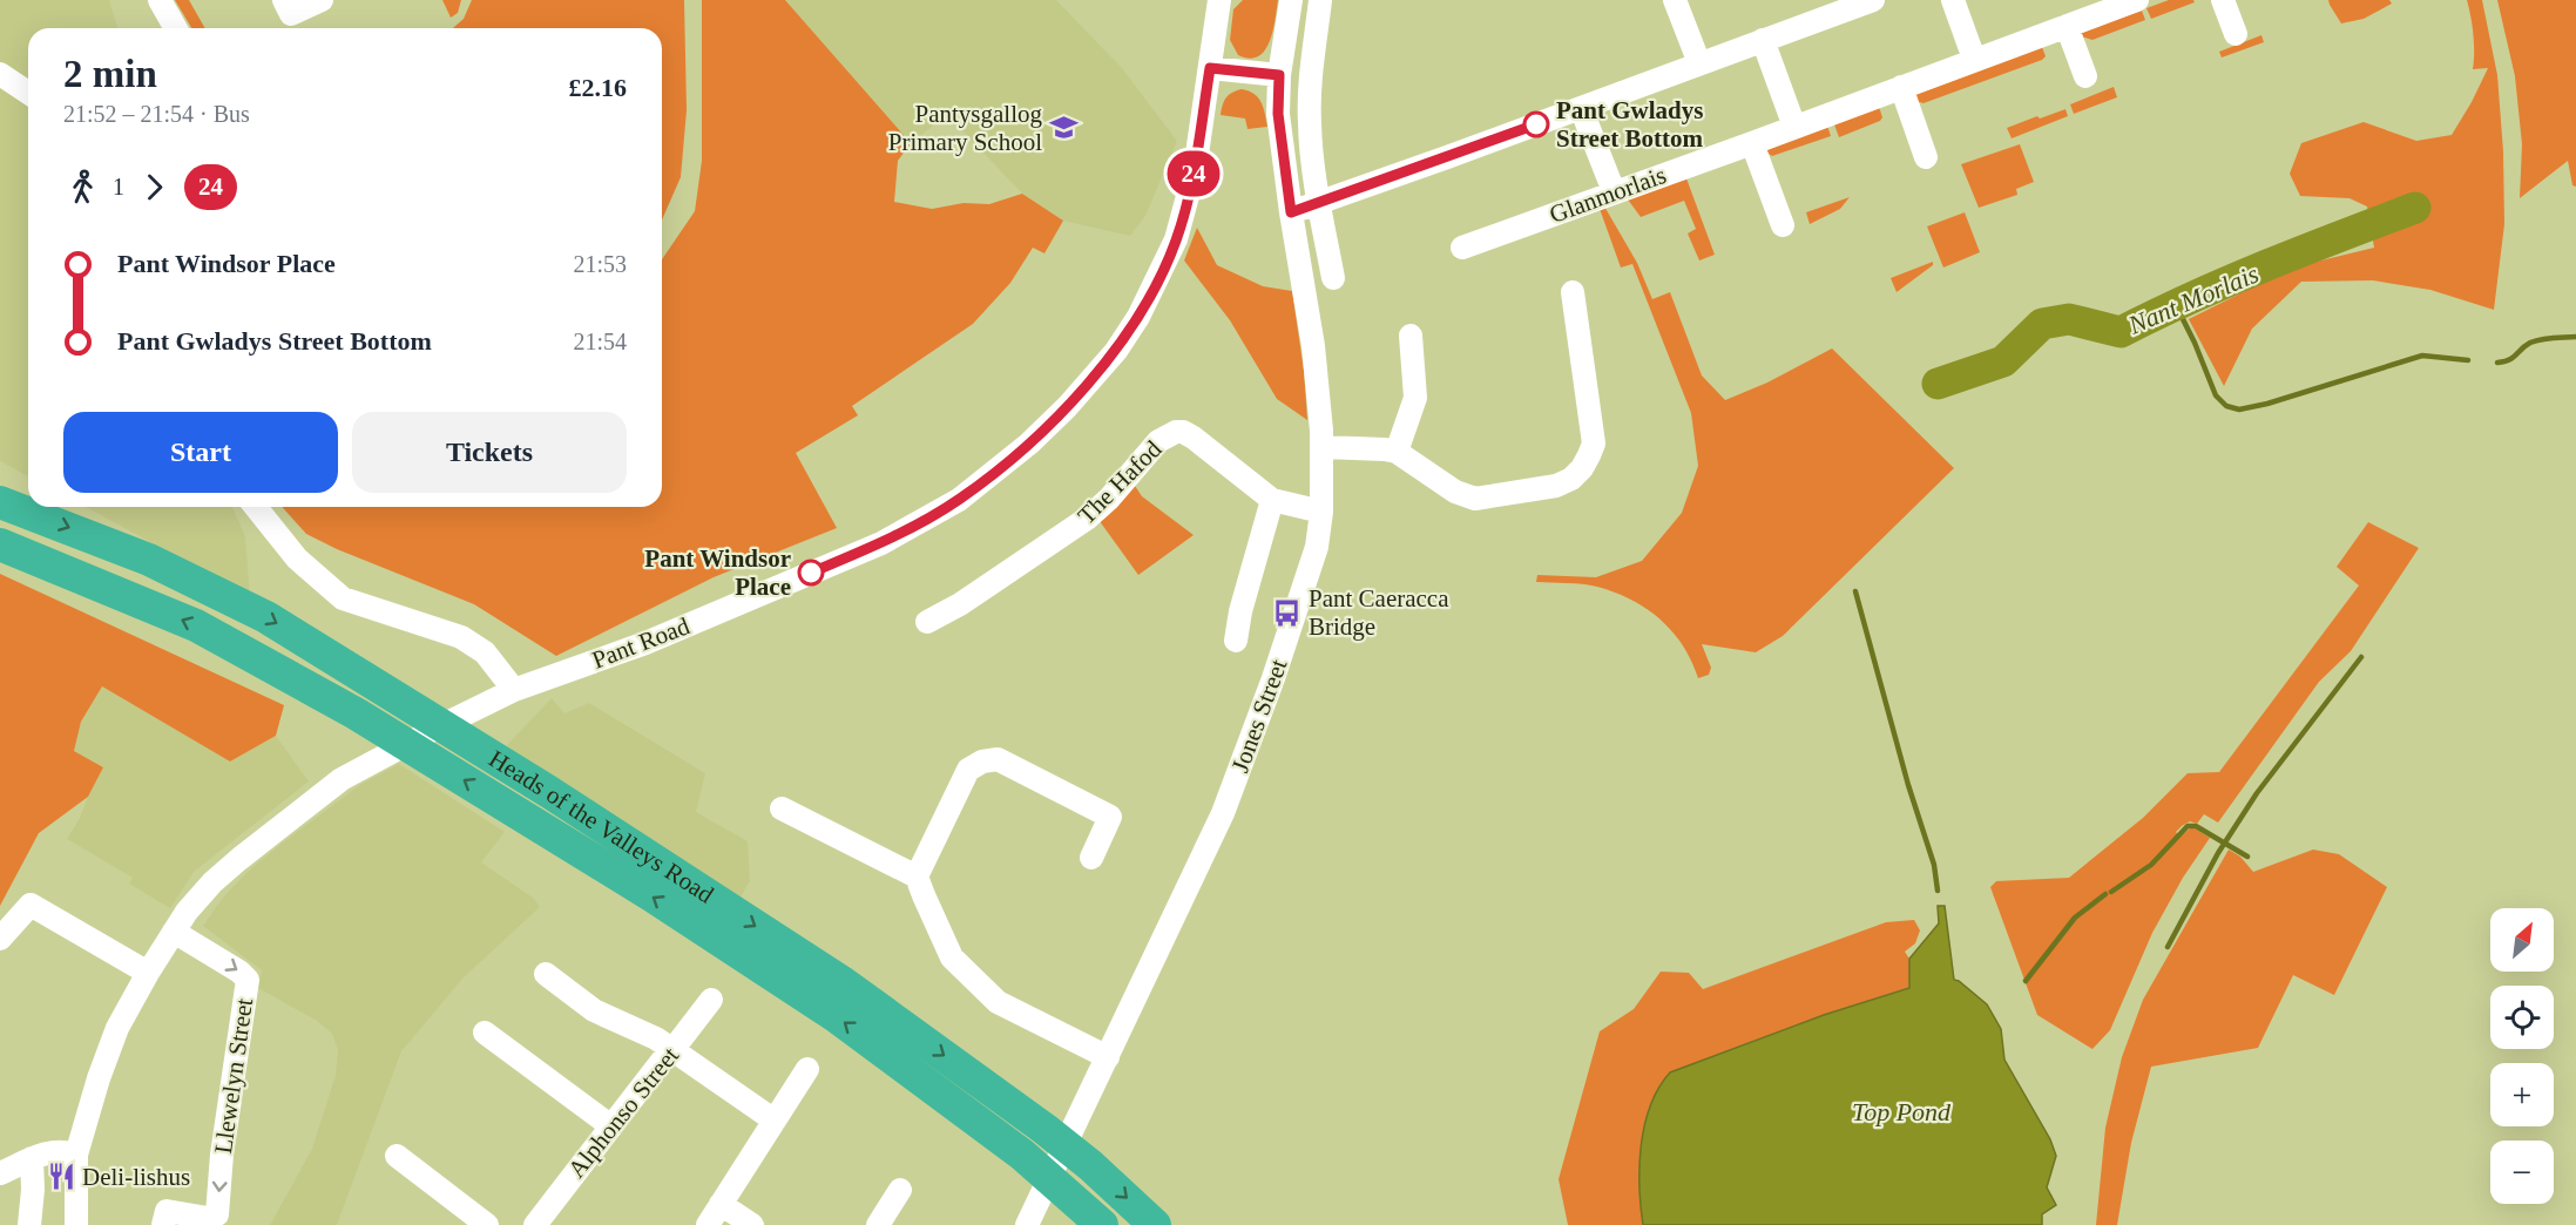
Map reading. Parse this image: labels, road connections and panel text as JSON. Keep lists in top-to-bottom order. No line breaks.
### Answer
{"streets":{"highway":["Heads of the Valleys Road"],"street":["Glanmorlais","The Hafod","Pant Road","Jones Street","Llewelyn Street","Alphonso Street"]},"crossings":[["The Hafod","Jones Street"],["Pant Road","Llewelyn Street"]],"water":["Nant Morlais","Top Pond"],"places":{"other":["Pant Gwladys Street Bottom","Pant Windsor Place"],"school or university":["Pantysgallog Primary School"],"bus stop":["Pant Caeracca Bridge"],"restaurant":["Deli-lishus"]},"lines":["bus line 24"],"north":"top right","page":{"on_map":"24","heading":["2 min","21:52 – 21:54 · Bus","£2.16"],"legs":["1","24"],"list":[{"name":"Pant Windsor Place","value":"21:53"},{"name":"Pant Gwladys Street Bottom","value":"21:54"}],"buttons":["Start","Tickets"],"map_buttons":["+","−"]}}
